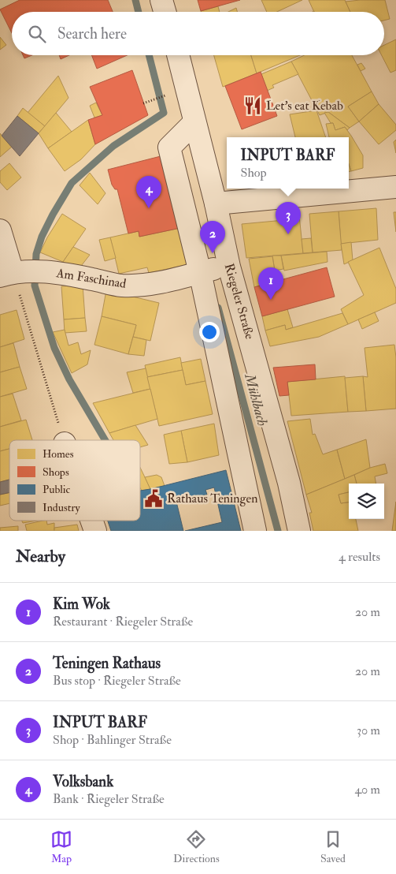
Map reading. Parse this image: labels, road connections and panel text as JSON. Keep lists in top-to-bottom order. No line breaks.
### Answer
{"streets":{"street":["Am Faschinad","Riegeler Straße"]},"crossings":[["Am Faschinad","Riegeler Straße"]],"water":["Mühlbach"],"places":{"restaurant":["Let's eat Kebab"],"public building":["Rathaus Teningen"]},"legend":["Homes","Shops","Public","Industry"],"page":{"search":"Search here","popup":["INPUT BARF","Shop"],"pins":["4","3","2","1"],"heading":["Nearby","4 results"],"list":[{"mark":"1","name":"Kim Wok","note":"Restaurant · Riegeler Straße","value":"20 m"},{"mark":"2","name":"Teningen Rathaus","note":"Bus stop · Riegeler Straße","value":"20 m"},{"mark":"3","name":"INPUT BARF","note":"Shop · Bahlinger Straße","value":"30 m"},{"mark":"4","name":"Volksbank","note":"Bank · Riegeler Straße","value":"40 m"}],"nav":["Map","Directions","Saved"]}}
